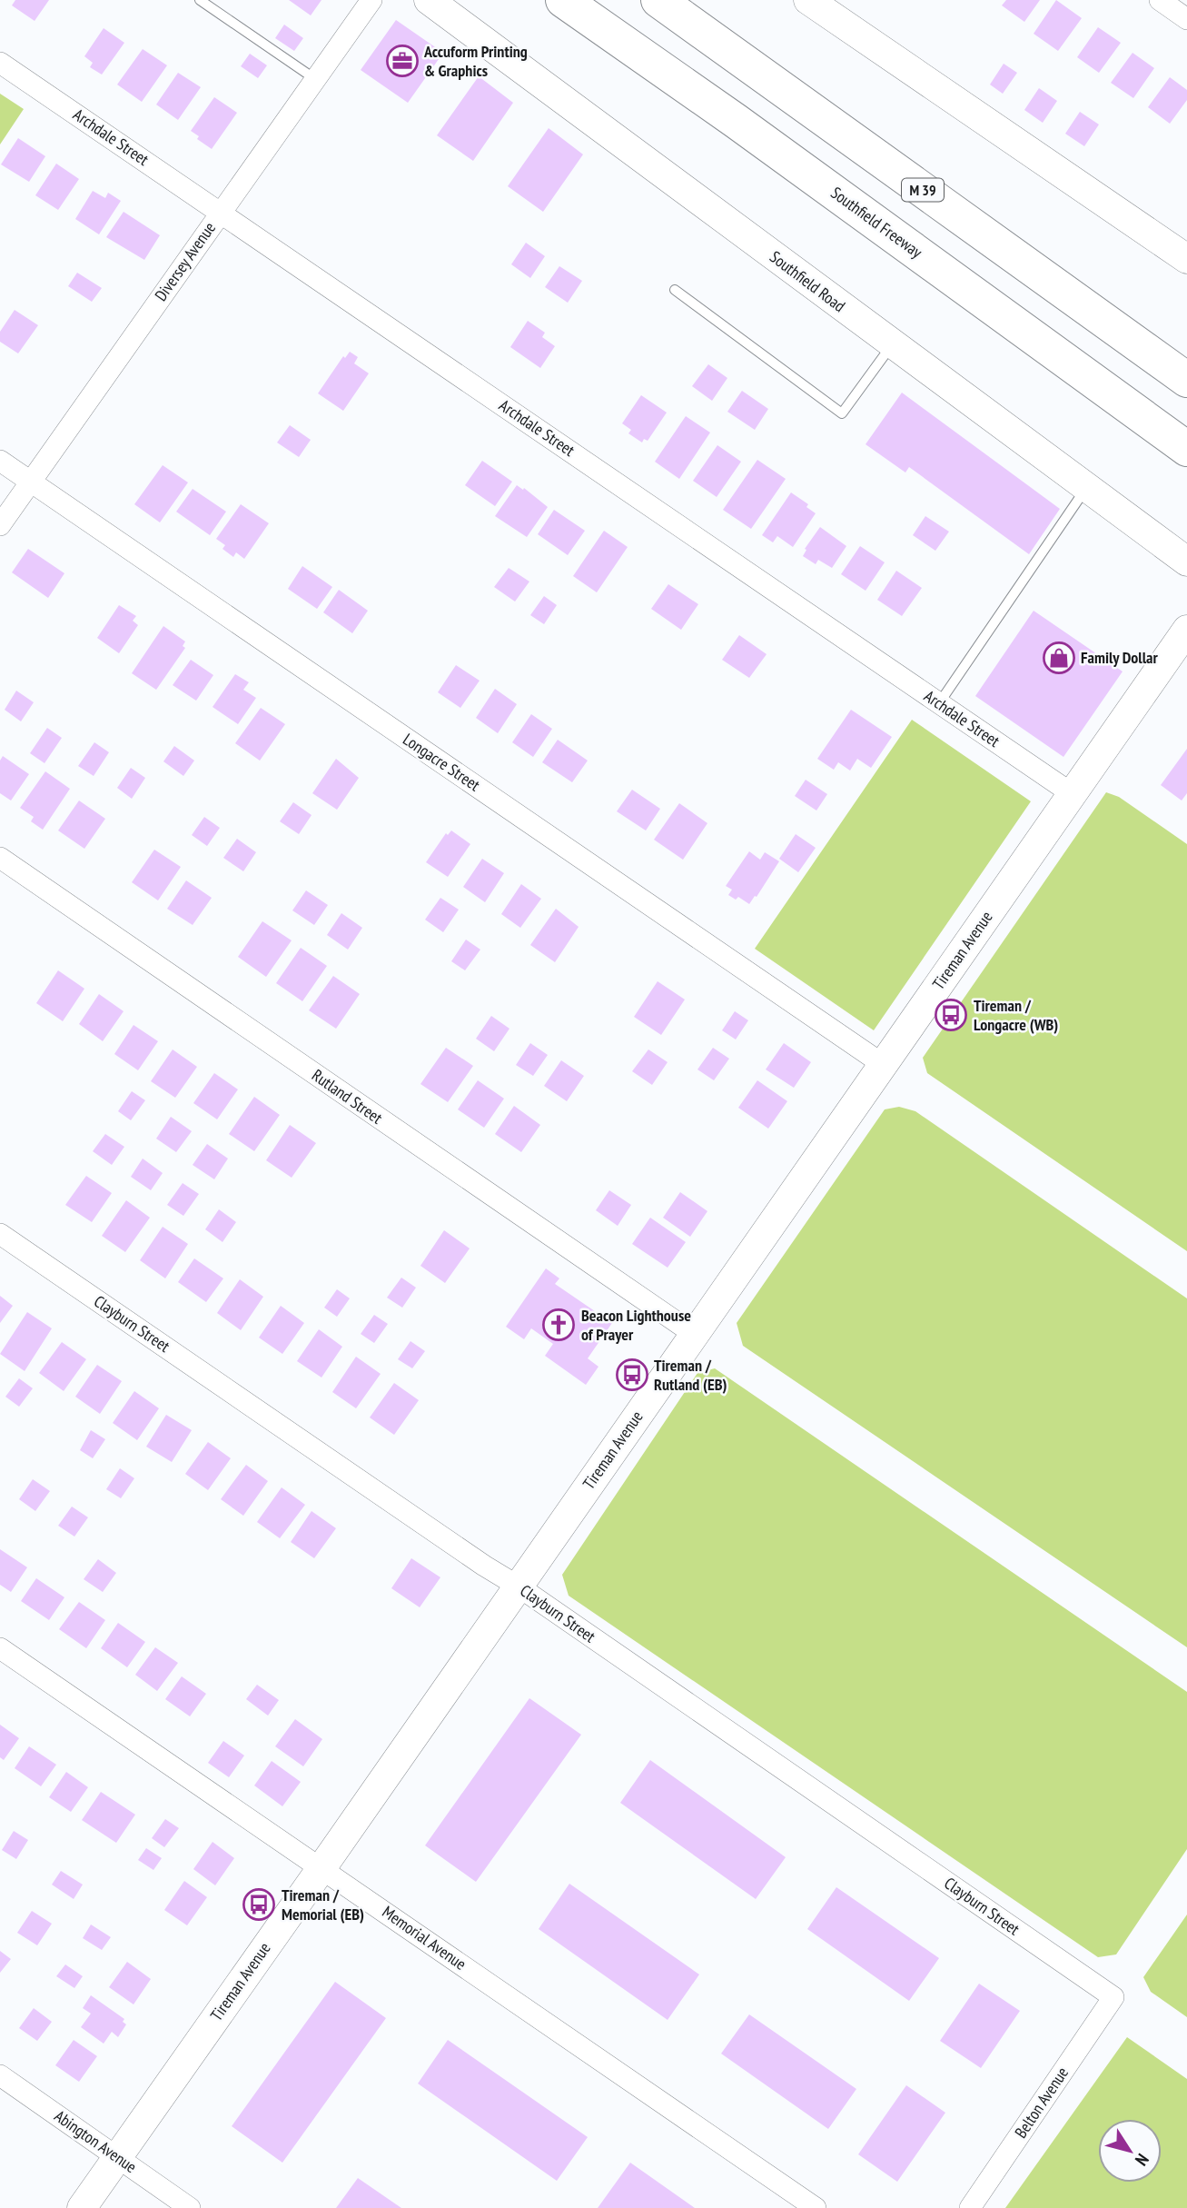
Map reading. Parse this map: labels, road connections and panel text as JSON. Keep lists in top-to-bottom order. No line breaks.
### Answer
{"streets":{"highway":["M 39","Southfield Freeway"],"street":["Archdale Street","Diversey Avenue","Southfield Road","Longacre Street","Tireman Avenue","Rutland Street","Clayburn Street","Memorial Avenue","Belton Avenue","Abington Avenue"]},"crossings":[["Archdale Street","Diversey Avenue"],["Archdale Street","Tireman Avenue"],["Diversey Avenue","Longacre Street"],["Longacre Street","Tireman Avenue"],["Tireman Avenue","Rutland Street"],["Tireman Avenue","Clayburn Street"],["Tireman Avenue","Memorial Avenue"],["Tireman Avenue","Abington Avenue"],["Clayburn Street","Belton Avenue"]],"places":{"office":["Accuform Printing & Graphics"],"shop":["Family Dollar"],"bus stop":["Tireman / Longacre (WB)","Tireman / Rutland (EB)","Tireman / Memorial (EB)"],"church":["Beacon Lighthouse of Prayer"]},"north":"bottom right"}
